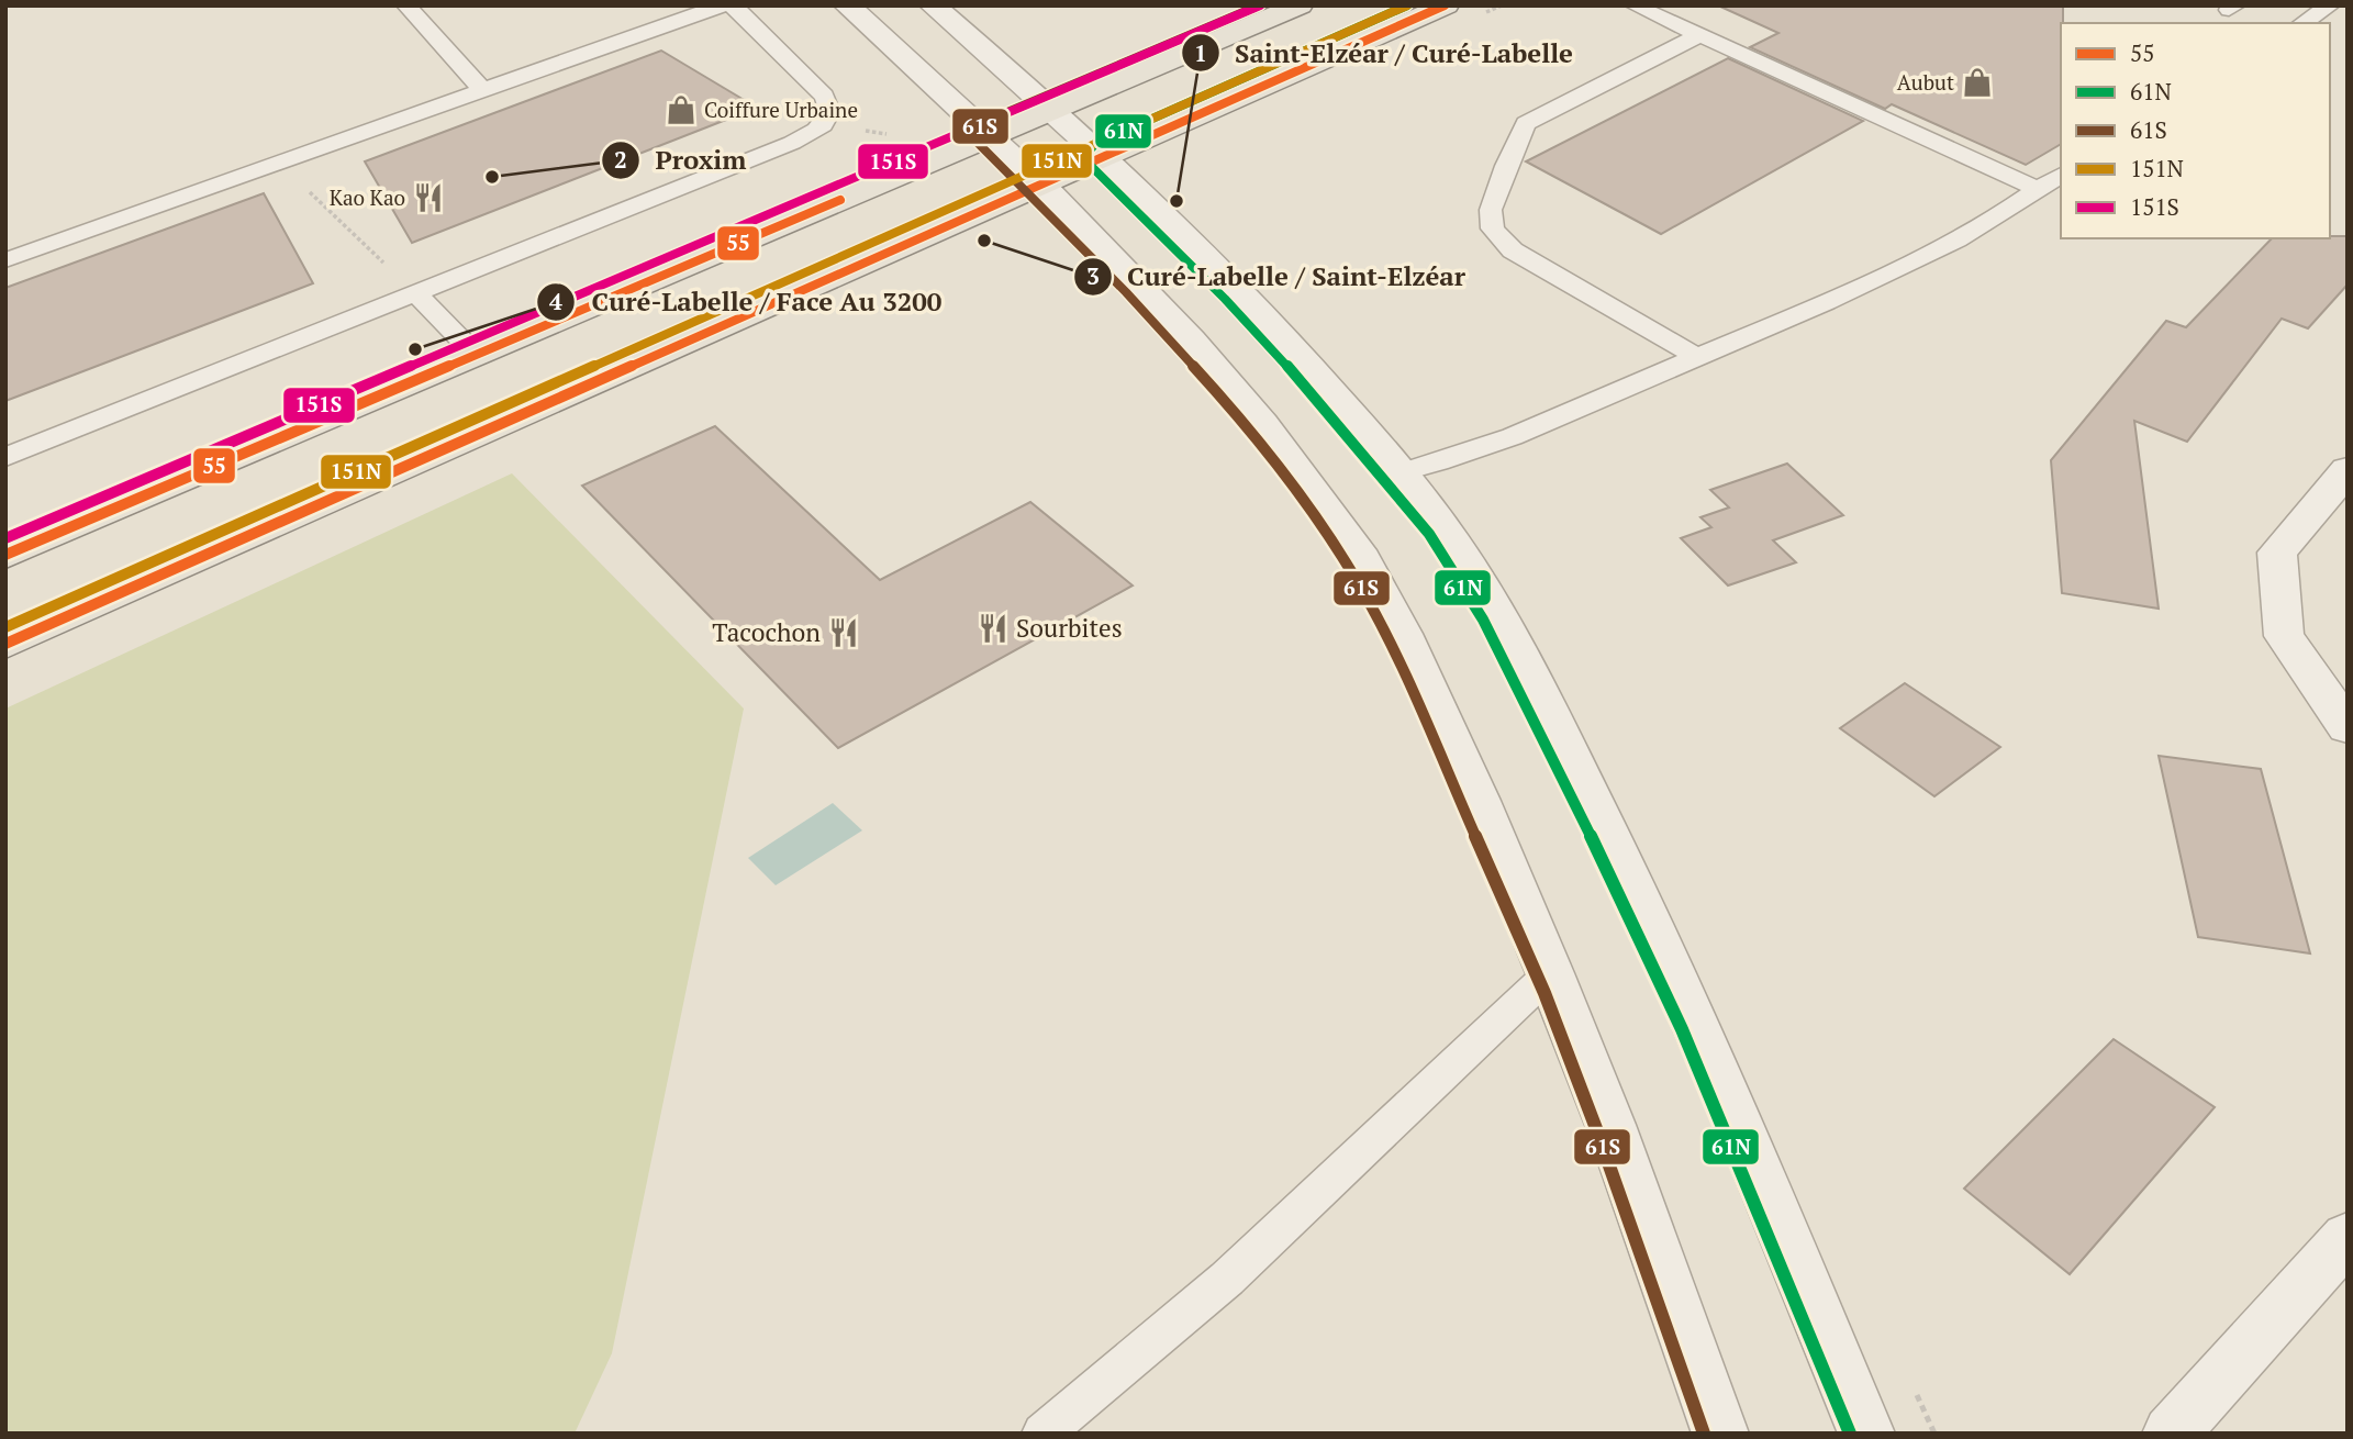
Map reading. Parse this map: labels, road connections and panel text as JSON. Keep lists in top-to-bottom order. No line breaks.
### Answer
{"places":{"shop":["Aubut","Coiffure Urbaine"],"other":["Proxim","Saint-Elzéar / Curé-Labelle","Curé-Labelle / Saint-Elzéar","Curé-Labelle / Face Au 3200"],"restaurant":["Kao Kao","Sourbites","Tacochon"]},"lines":["transit line 55","transit line 61N","transit line 61S","transit line 151N","transit line 151S"],"legend":["55","61N","61S","151N","151S"]}
